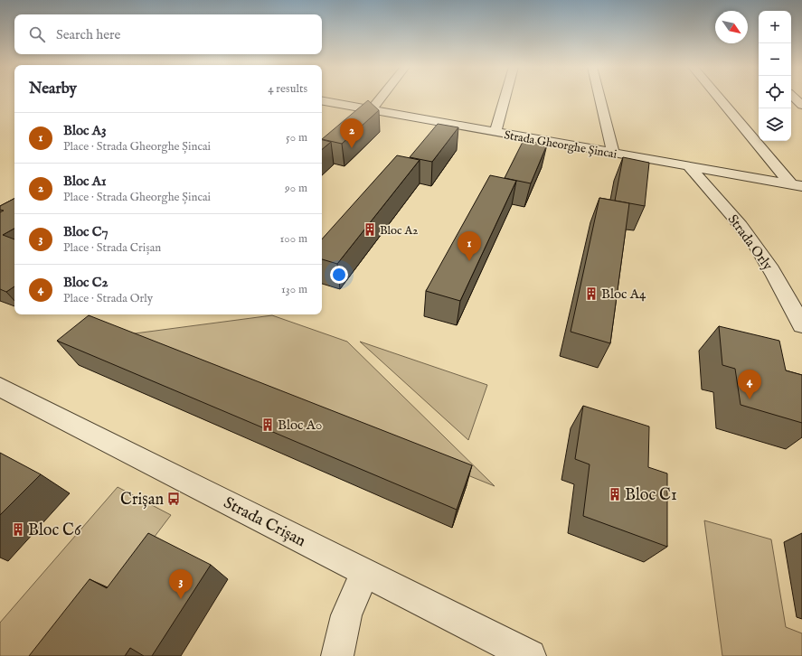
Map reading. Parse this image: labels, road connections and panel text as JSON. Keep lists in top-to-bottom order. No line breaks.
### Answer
{"streets":{"street":["Strada Gheorghe Șincai","Strada Orly","Strada Crișan"]},"crossings":[["Strada Gheorghe Șincai","Strada Orly"]],"places":{"building":["Bloc A2","Bloc A4","Bloc A0","Bloc C1","Bloc C6"],"bus stop":["Crișan"]},"north":"bottom right","page":{"map_buttons":["+","−"],"search":"Search here","heading":["Nearby","4 results"],"list":[{"mark":"1","name":"Bloc A3","note":"Place · Strada Gheorghe Șincai","value":"50 m"},{"mark":"2","name":"Bloc A1","note":"Place · Strada Gheorghe Șincai","value":"90 m"},{"mark":"3","name":"Bloc C7","note":"Place · Strada Crișan","value":"100 m"},{"mark":"4","name":"Bloc C2","note":"Place · Strada Orly","value":"130 m"}],"pins":["2","1","4","3"]}}
